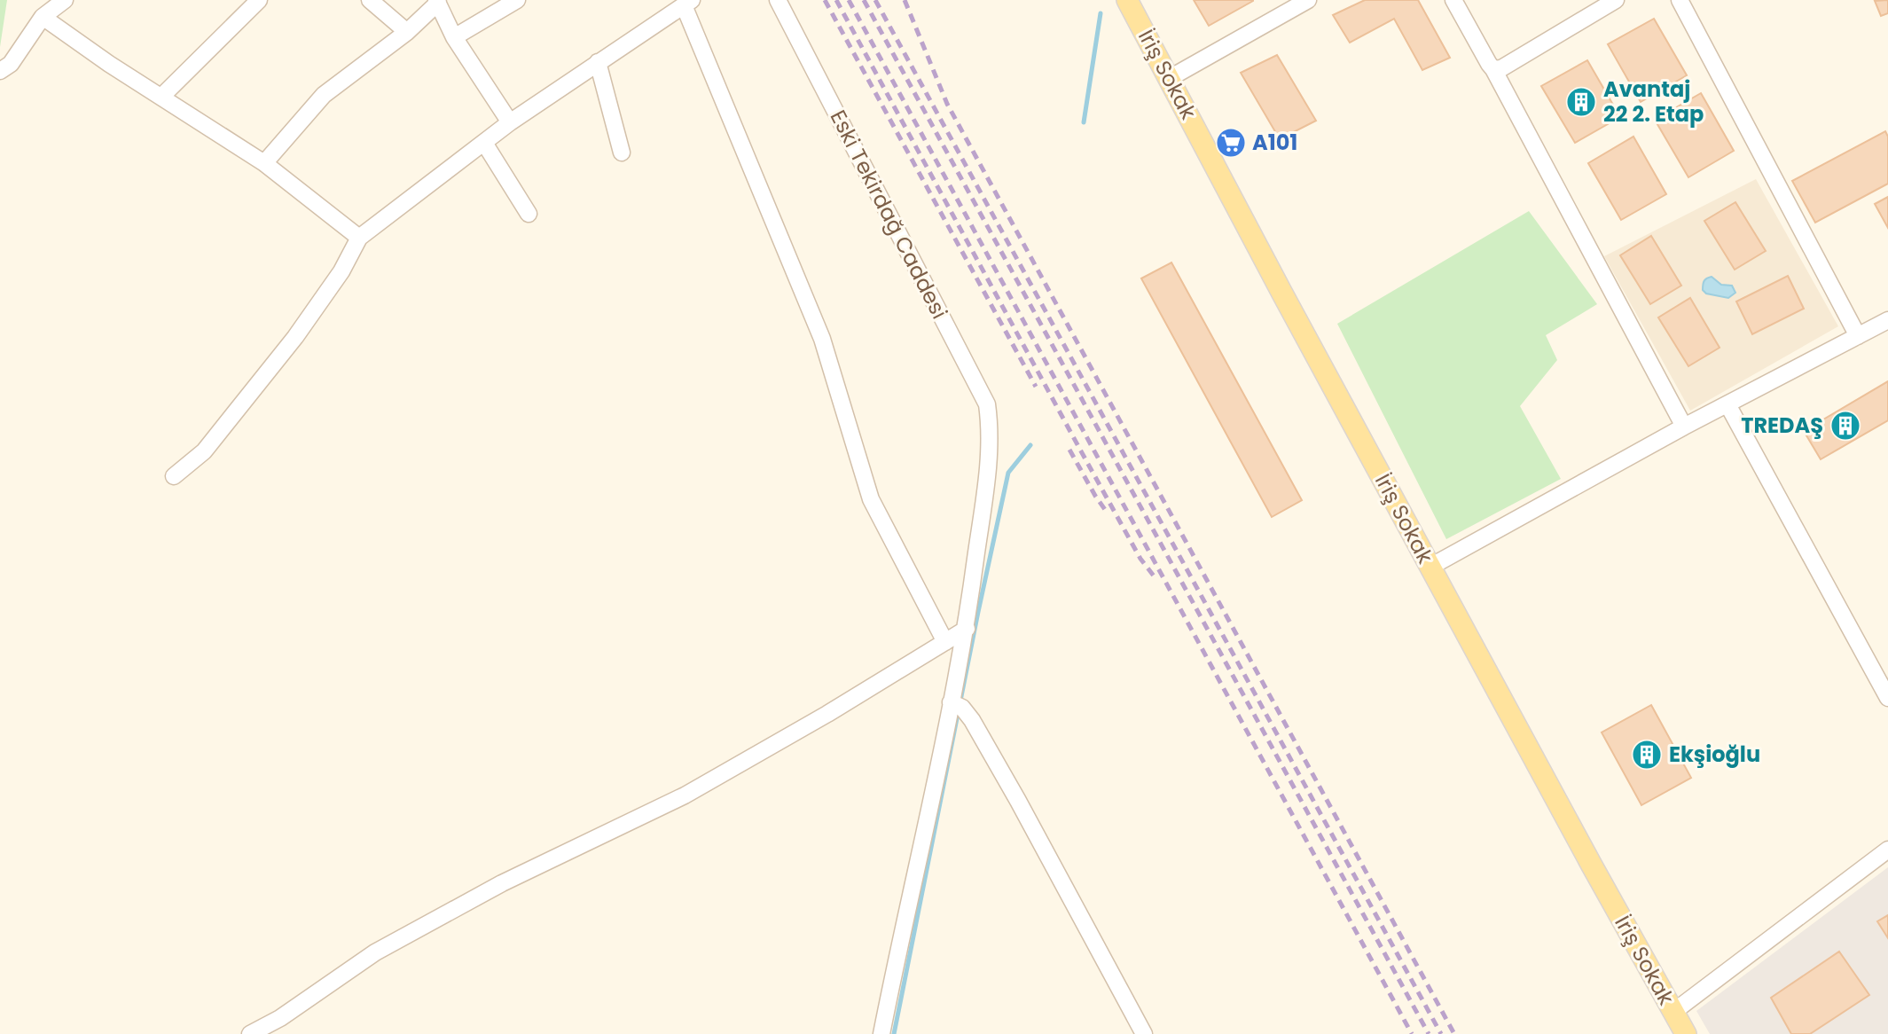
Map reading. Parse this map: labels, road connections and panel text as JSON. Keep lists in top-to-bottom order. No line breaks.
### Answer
{"streets":{"main road":["İriş Sokak"],"street":["Eski Tekirdağ Caddesi"]},"places":{"building":["Avantaj 22 2. Etap","TREDAŞ","Ekşioğlu"],"supermarket":["A101"]}}
